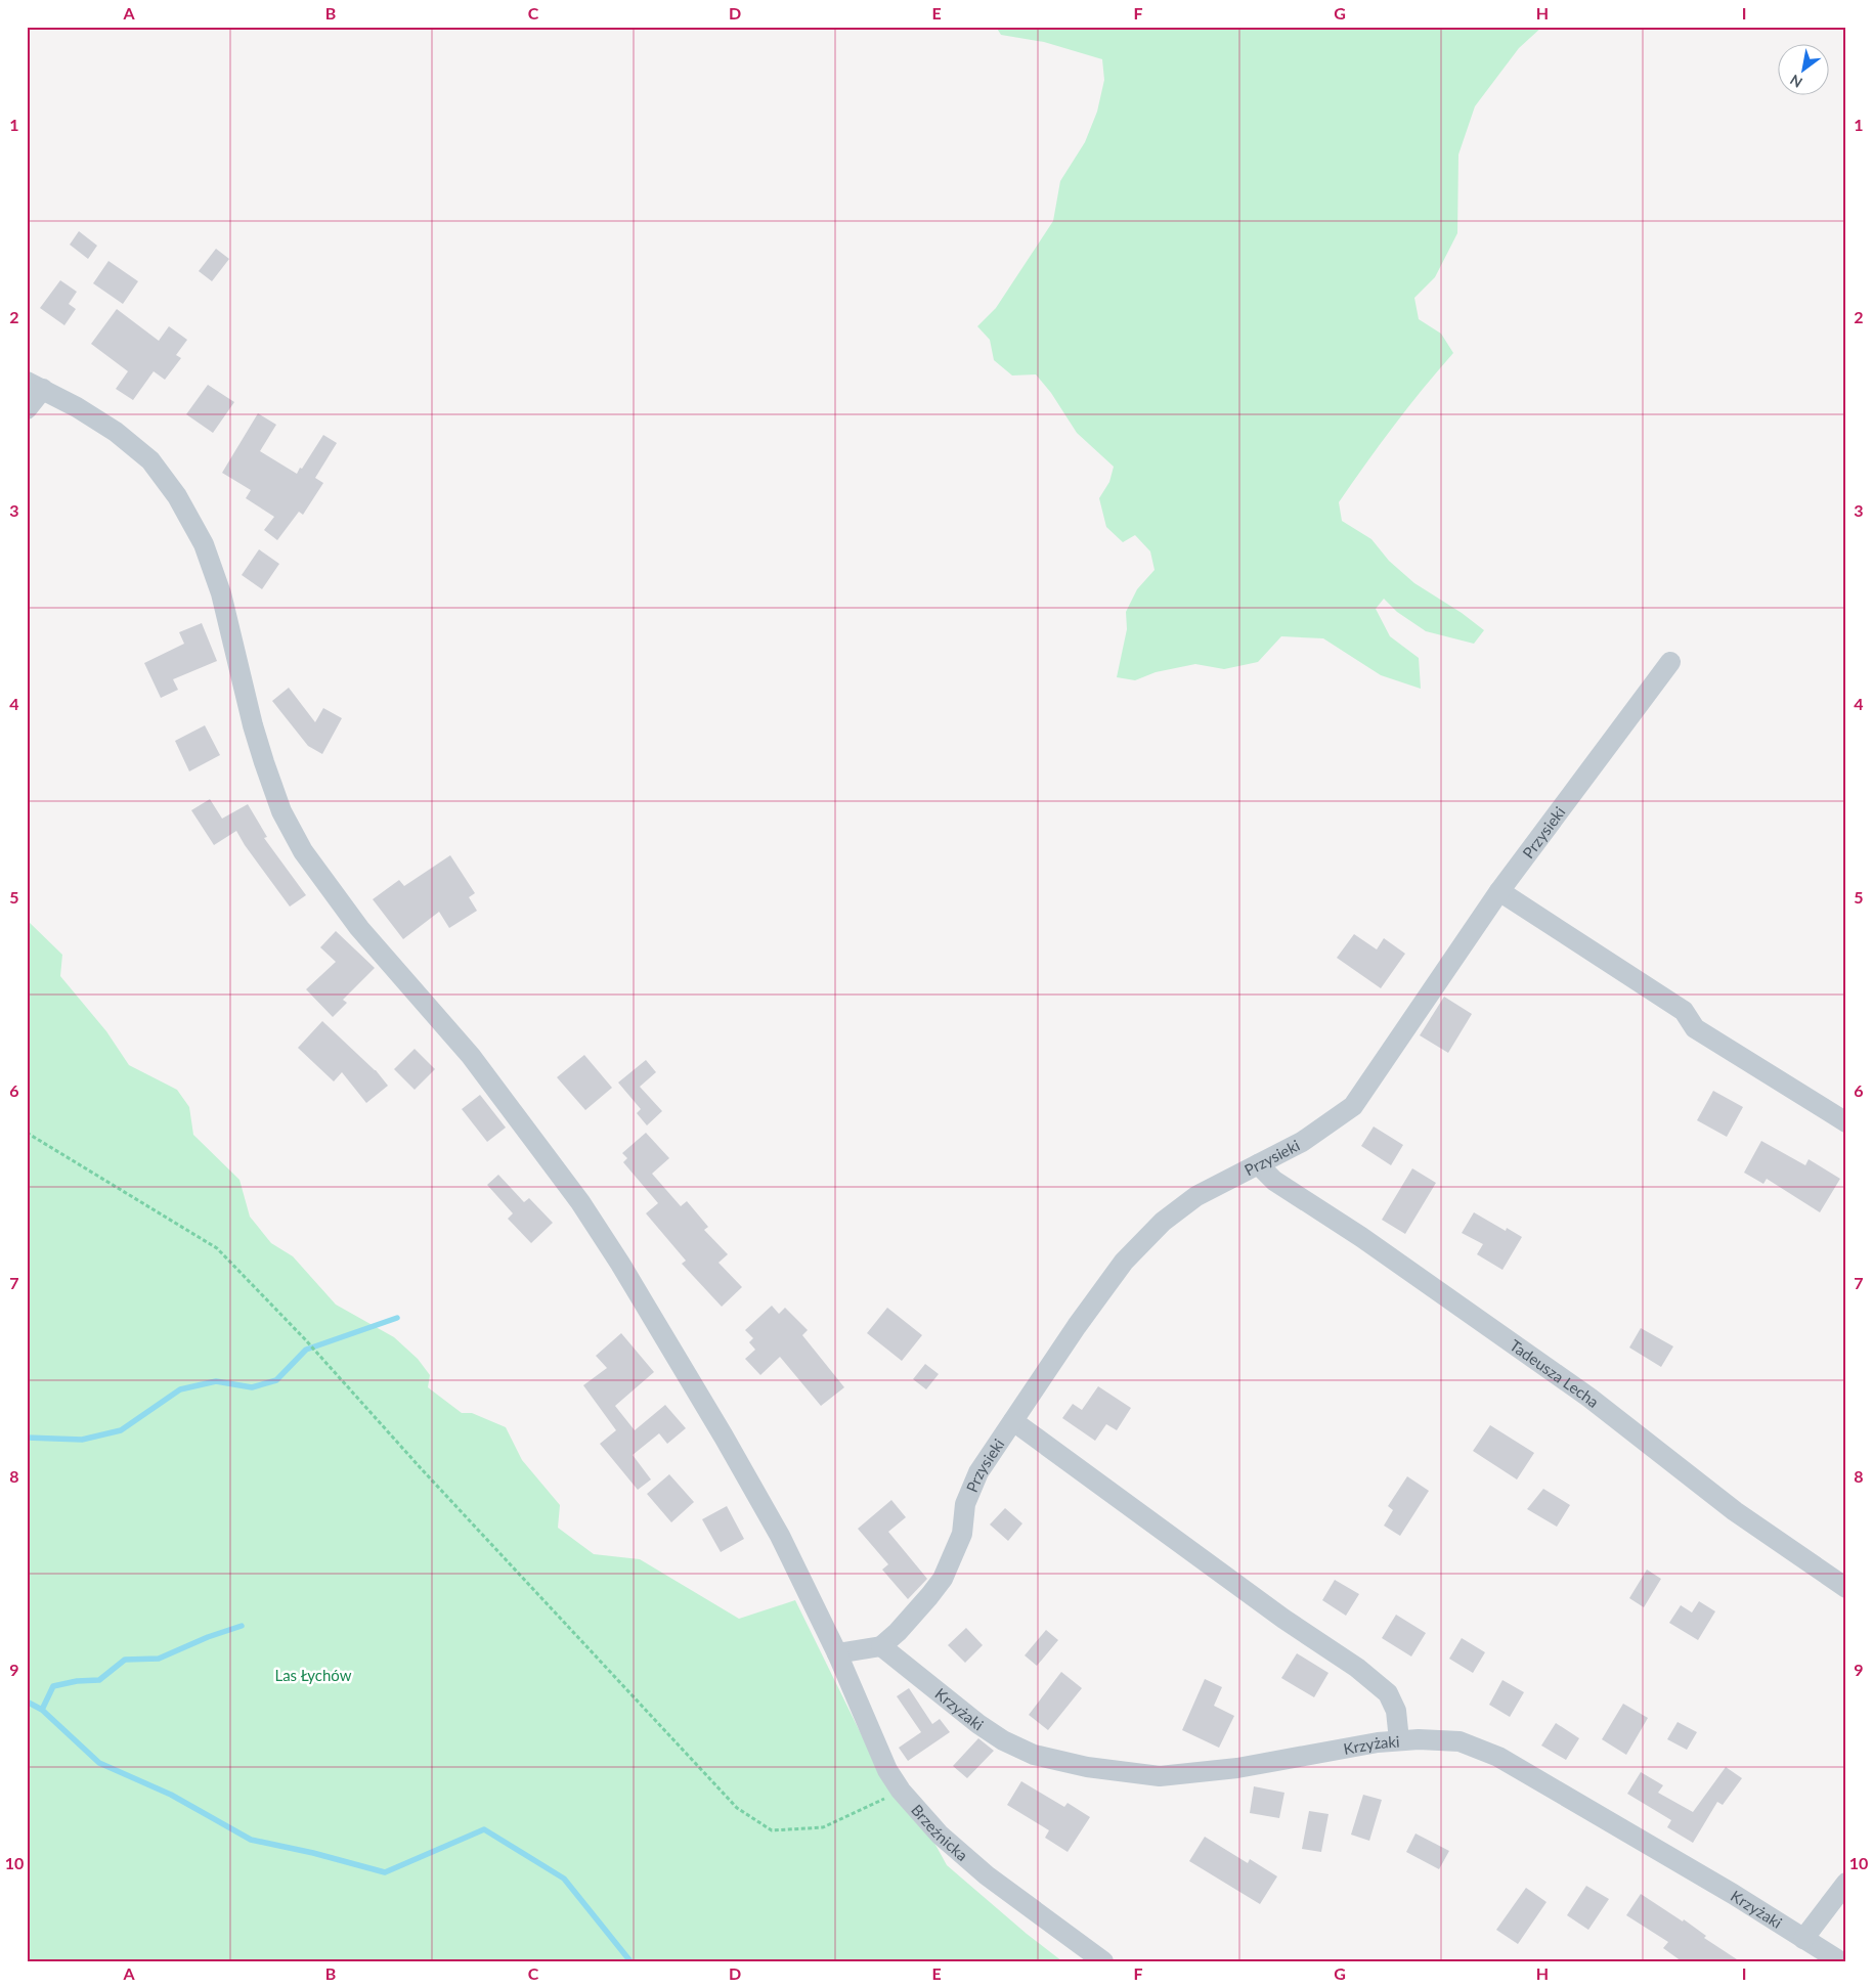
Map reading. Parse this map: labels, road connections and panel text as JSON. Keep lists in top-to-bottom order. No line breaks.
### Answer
{"streets":{"street":["Przysieki","Tadeusza Lecha","Krzyżaki","Brzeźnicka"]},"crossings":[["Przysieki","Tadeusza Lecha"],["Przysieki","Krzyżaki"]],"parks":["Las Łychów"],"north":"bottom left","grid":{"columns":["A","B","C","D","E","F","G","H","I"],"rows":["1","2","3","4","5","6","7","8","9","10"]}}
